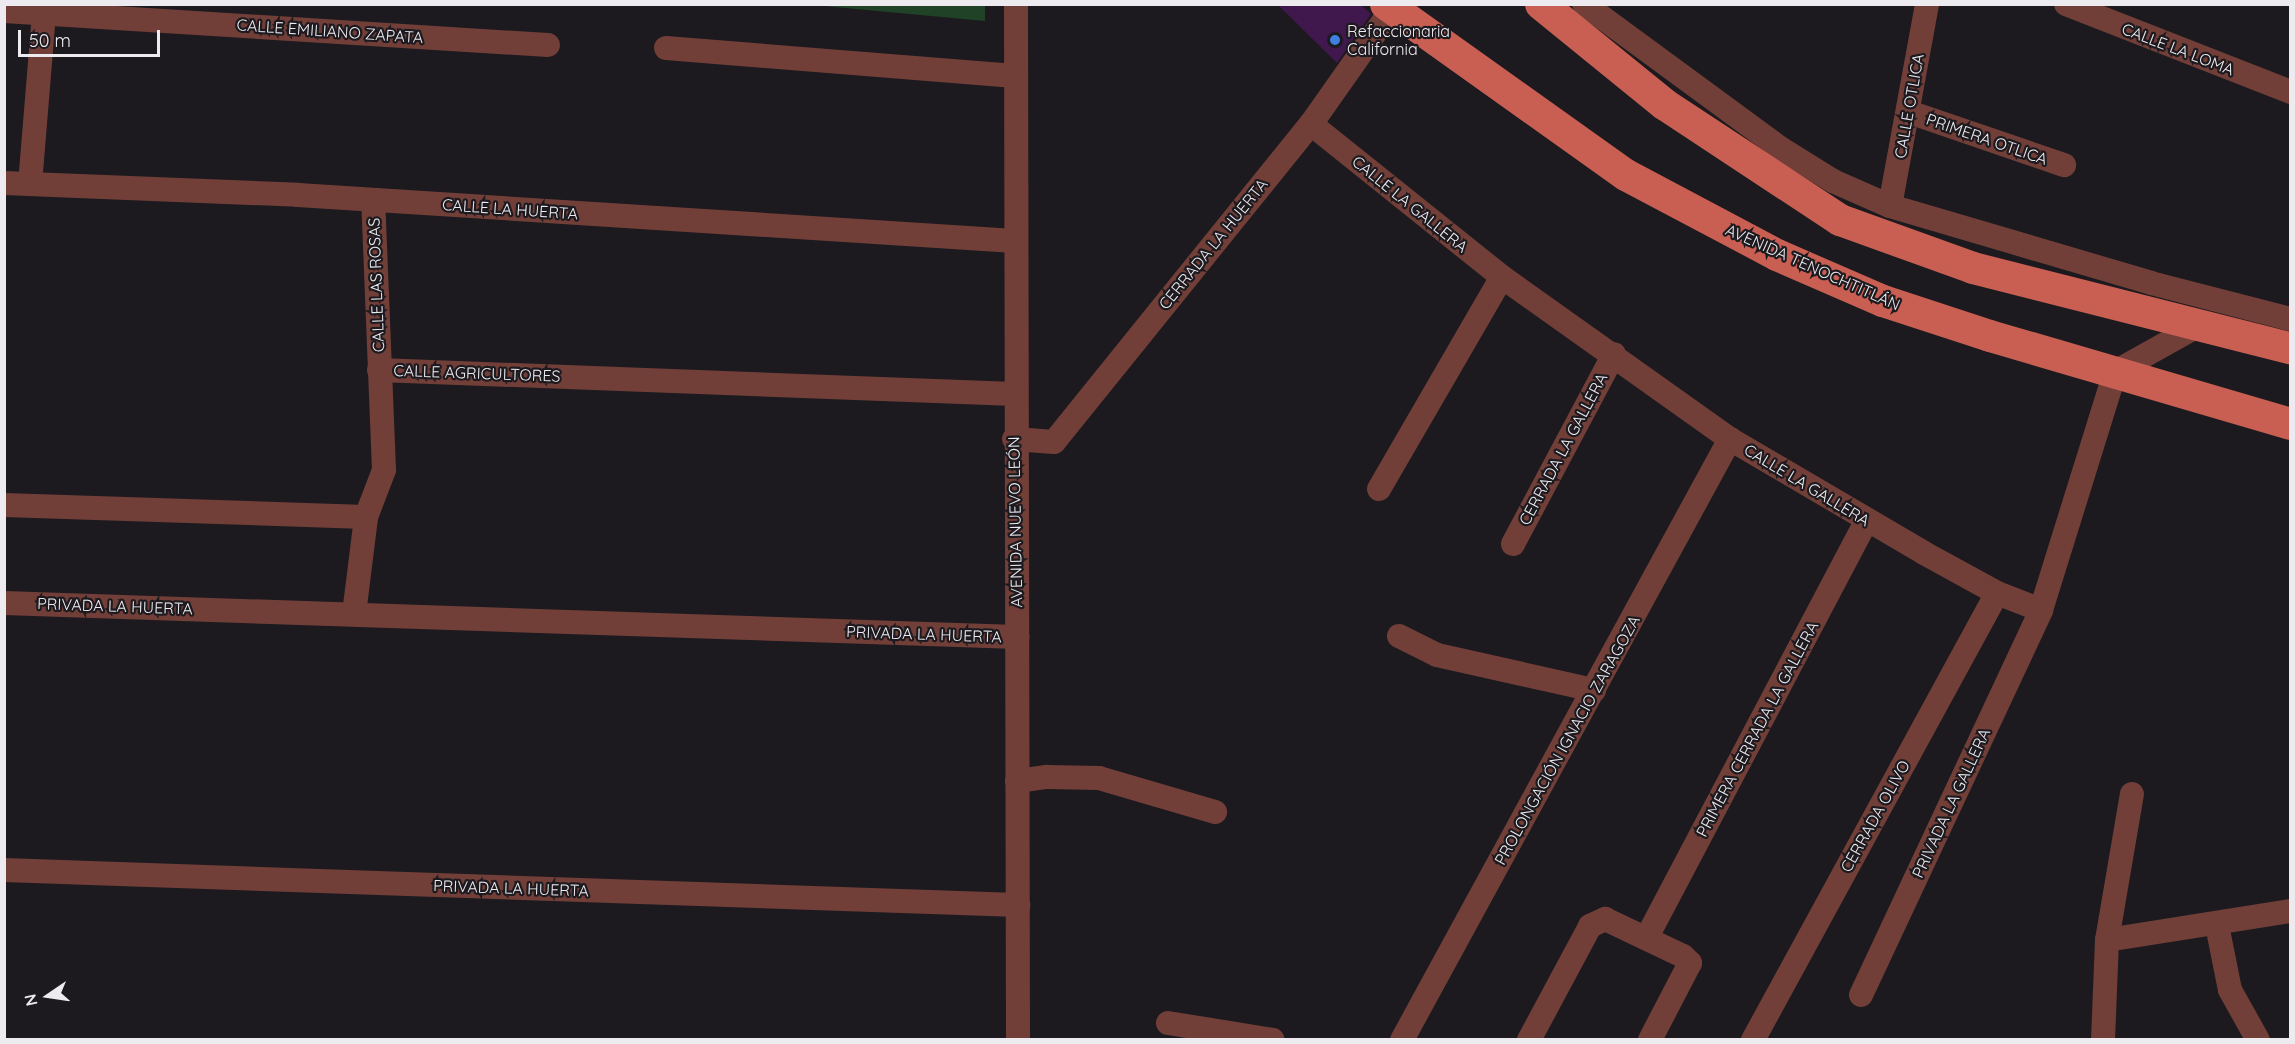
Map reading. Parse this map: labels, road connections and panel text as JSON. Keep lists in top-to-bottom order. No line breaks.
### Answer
{"streets":{"main road":["AVENIDA TENOCHTITLÁN"],"street":["CALLE EMILIANO ZAPATA","CALLE LA LOMA","CALLE OTLICA","PRIMERA OTLICA","CALLE LA GALLERA","CALLE LA HUERTA","CERRADA LA HUERTA","CALLE LAS ROSAS","CALLE AGRICULTORES","CERRADA LA GALLERA","AVENIDA NUEVO LEÓN","PRIVADA LA HUERTA","PRIMERA CERRADA LA GALLERA","PROLONGACIÓN IGNACIO ZARAGOZA","PRIVADA LA GALLERA","CERRADA OLIVO"]},"crossings":[["CALLE OTLICA","PRIMERA OTLICA"],["CALLE LA GALLERA","CERRADA LA HUERTA"],["CALLE LA GALLERA","CERRADA LA GALLERA"],["CALLE LA GALLERA","PRIMERA CERRADA LA GALLERA"],["CALLE LA GALLERA","PROLONGACIÓN IGNACIO ZARAGOZA"],["CALLE LA GALLERA","PRIVADA LA GALLERA"],["CALLE LA GALLERA","CERRADA OLIVO"],["CALLE LA HUERTA","CALLE LAS ROSAS"],["CALLE LA HUERTA","AVENIDA NUEVO LEÓN"],["CERRADA LA HUERTA","AVENIDA TENOCHTITLÁN"],["CERRADA LA HUERTA","AVENIDA NUEVO LEÓN"],["CALLE LAS ROSAS","CALLE AGRICULTORES"],["CALLE AGRICULTORES","AVENIDA NUEVO LEÓN"],["CALLE AGRICULTORES","PRIVADA LA HUERTA"],["AVENIDA NUEVO LEÓN","PRIVADA LA HUERTA"]],"places":["Refaccionaria California"],"scale_bar":"50 m","north":"left"}
